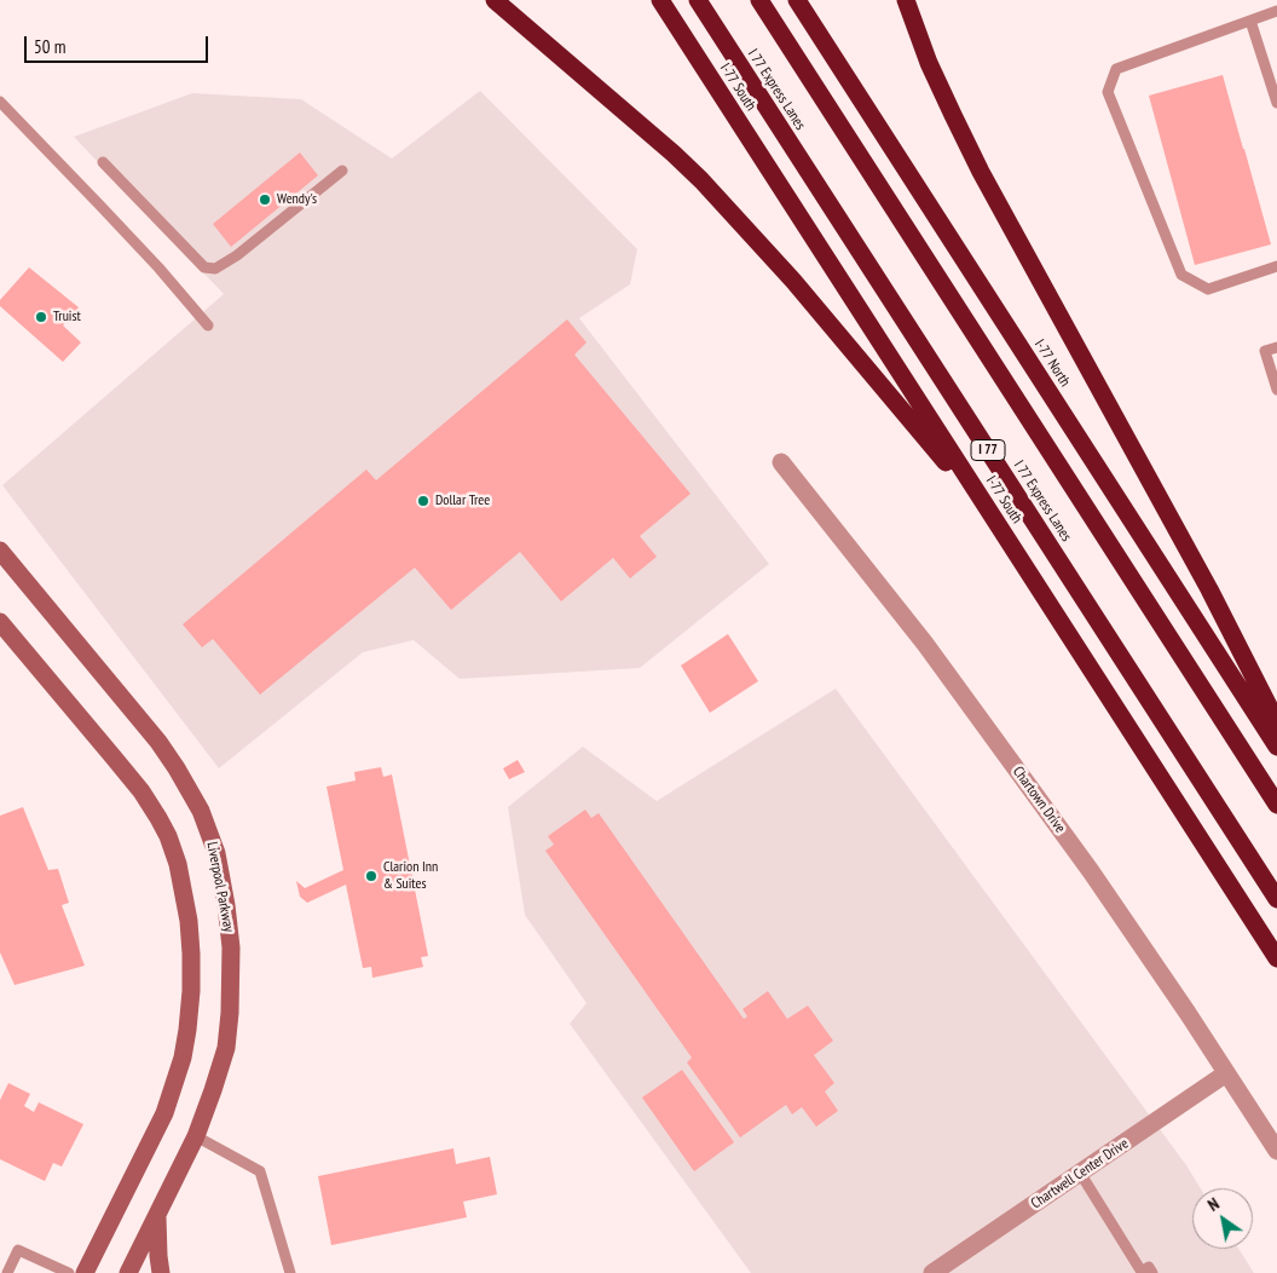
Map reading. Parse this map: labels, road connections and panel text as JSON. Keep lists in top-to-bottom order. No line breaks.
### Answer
{"streets":{"highway":["I-77 South","I 77 Express Lanes","I-77 North","I 77"],"street":["Chartown Drive","Liverpool Parkway","Chartwell Center Drive"]},"crossings":[["Chartown Drive","Chartwell Center Drive"]],"places":["Wendy's","Truist","Dollar Tree","Clarion Inn & Suites"],"scale_bar":"50 m","north":"top left"}
